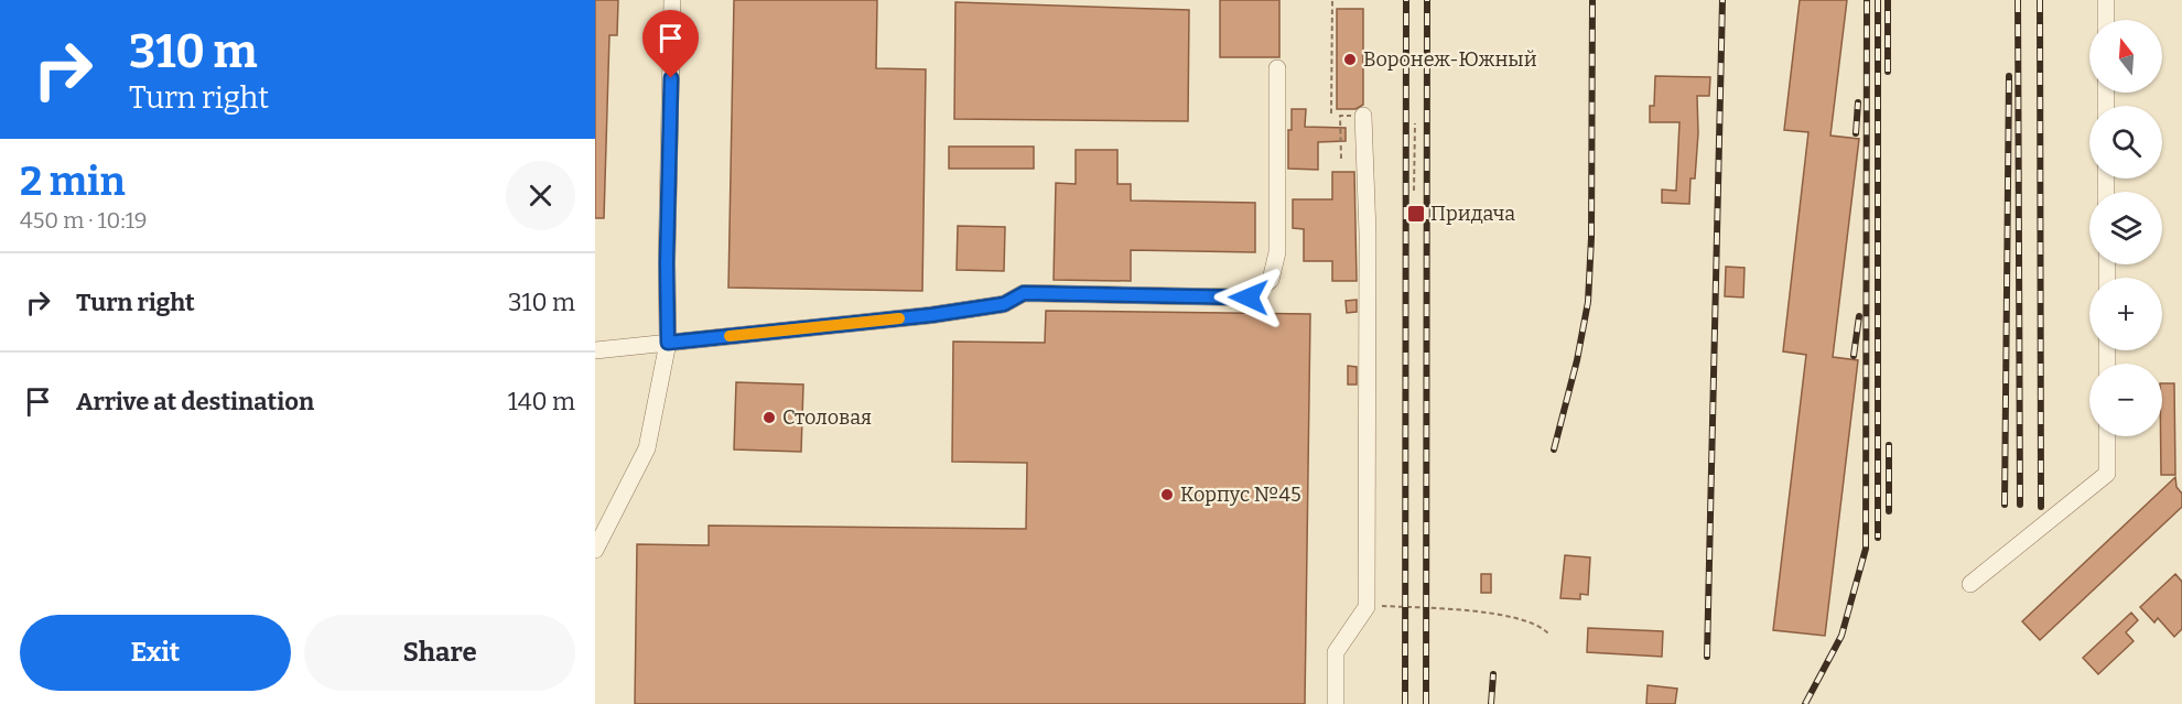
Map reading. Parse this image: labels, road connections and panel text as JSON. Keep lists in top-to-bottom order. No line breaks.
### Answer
{"places":{"other":["Воронеж-Южный","Столовая","Корпус №45"],"transit":["Придача"]},"north":"top","page":{"turn":["310 m","Turn right"],"map_buttons":["+","−"],"heading":["2 min","450 m · 10:19"],"list":[{"name":"Turn right","value":"310 m"},{"name":"Arrive at destination","value":"140 m"}],"buttons":["Exit","Share"]}}
